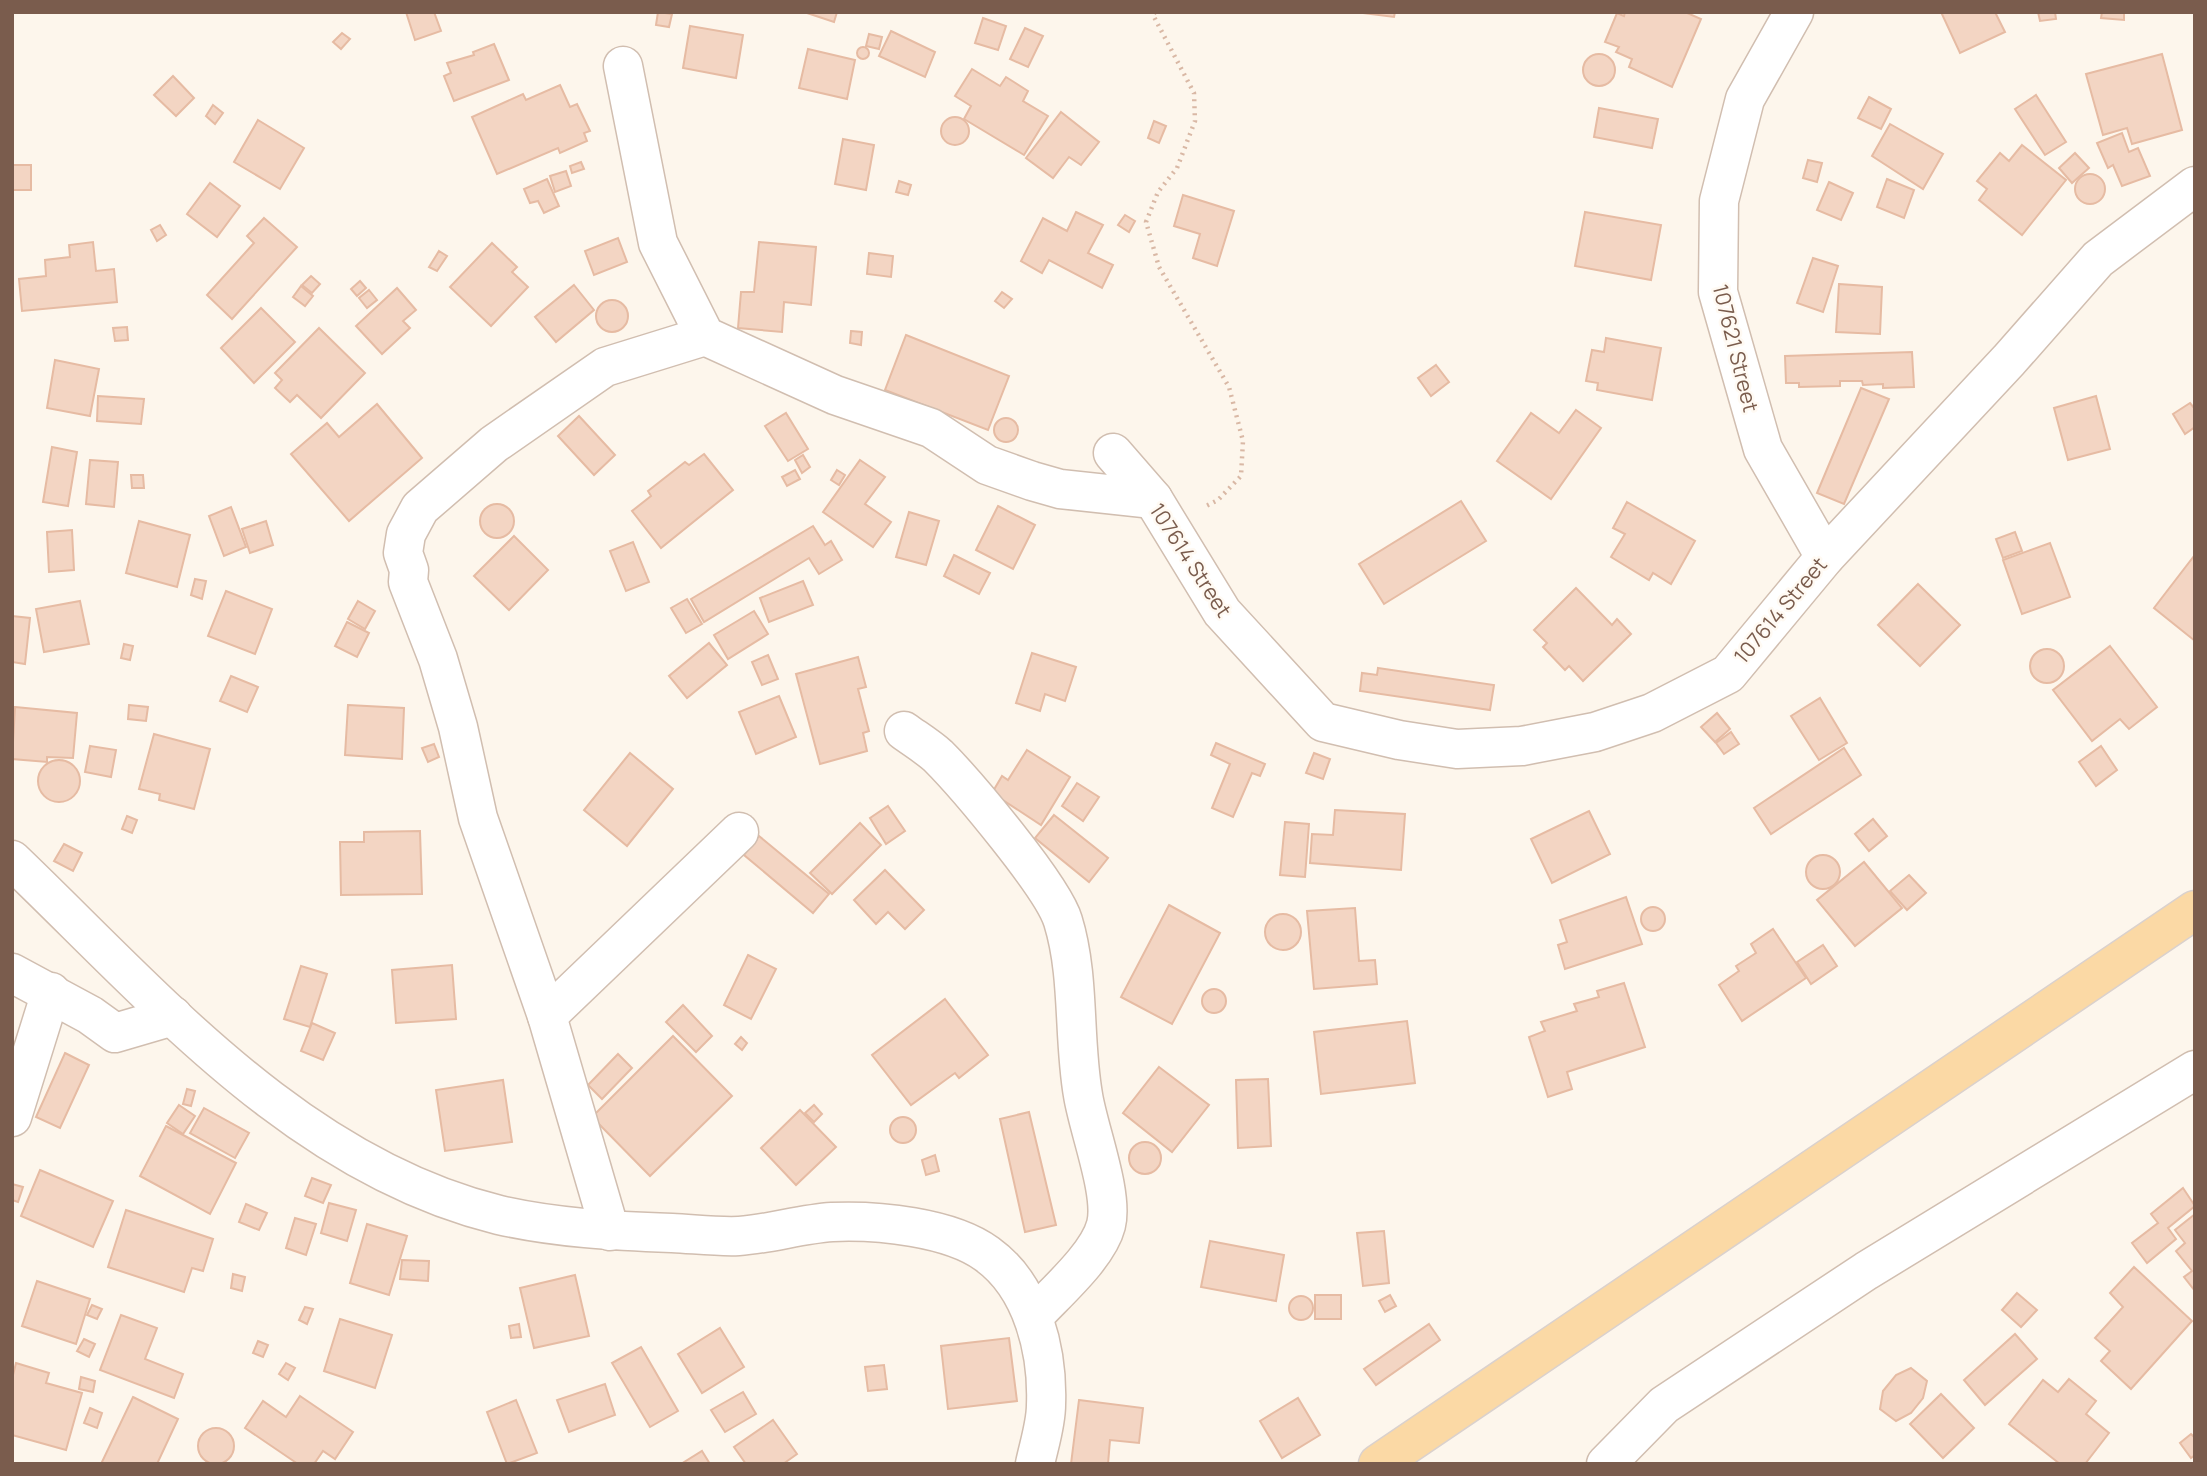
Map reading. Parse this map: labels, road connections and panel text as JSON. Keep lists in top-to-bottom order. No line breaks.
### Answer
{"streets":{"street":["107621 Street","107614 Street"]},"crossings":[["107621 Street","107614 Street"]]}
